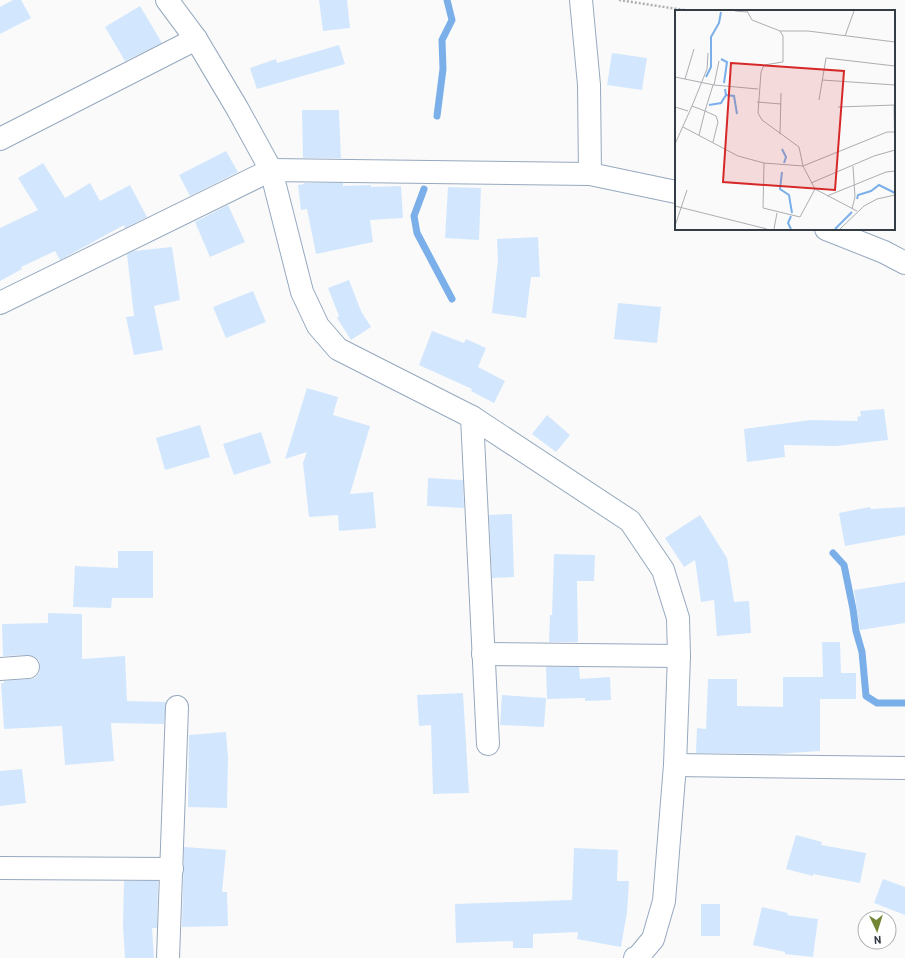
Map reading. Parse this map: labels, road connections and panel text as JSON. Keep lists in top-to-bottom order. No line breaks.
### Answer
{"north":"bottom"}
